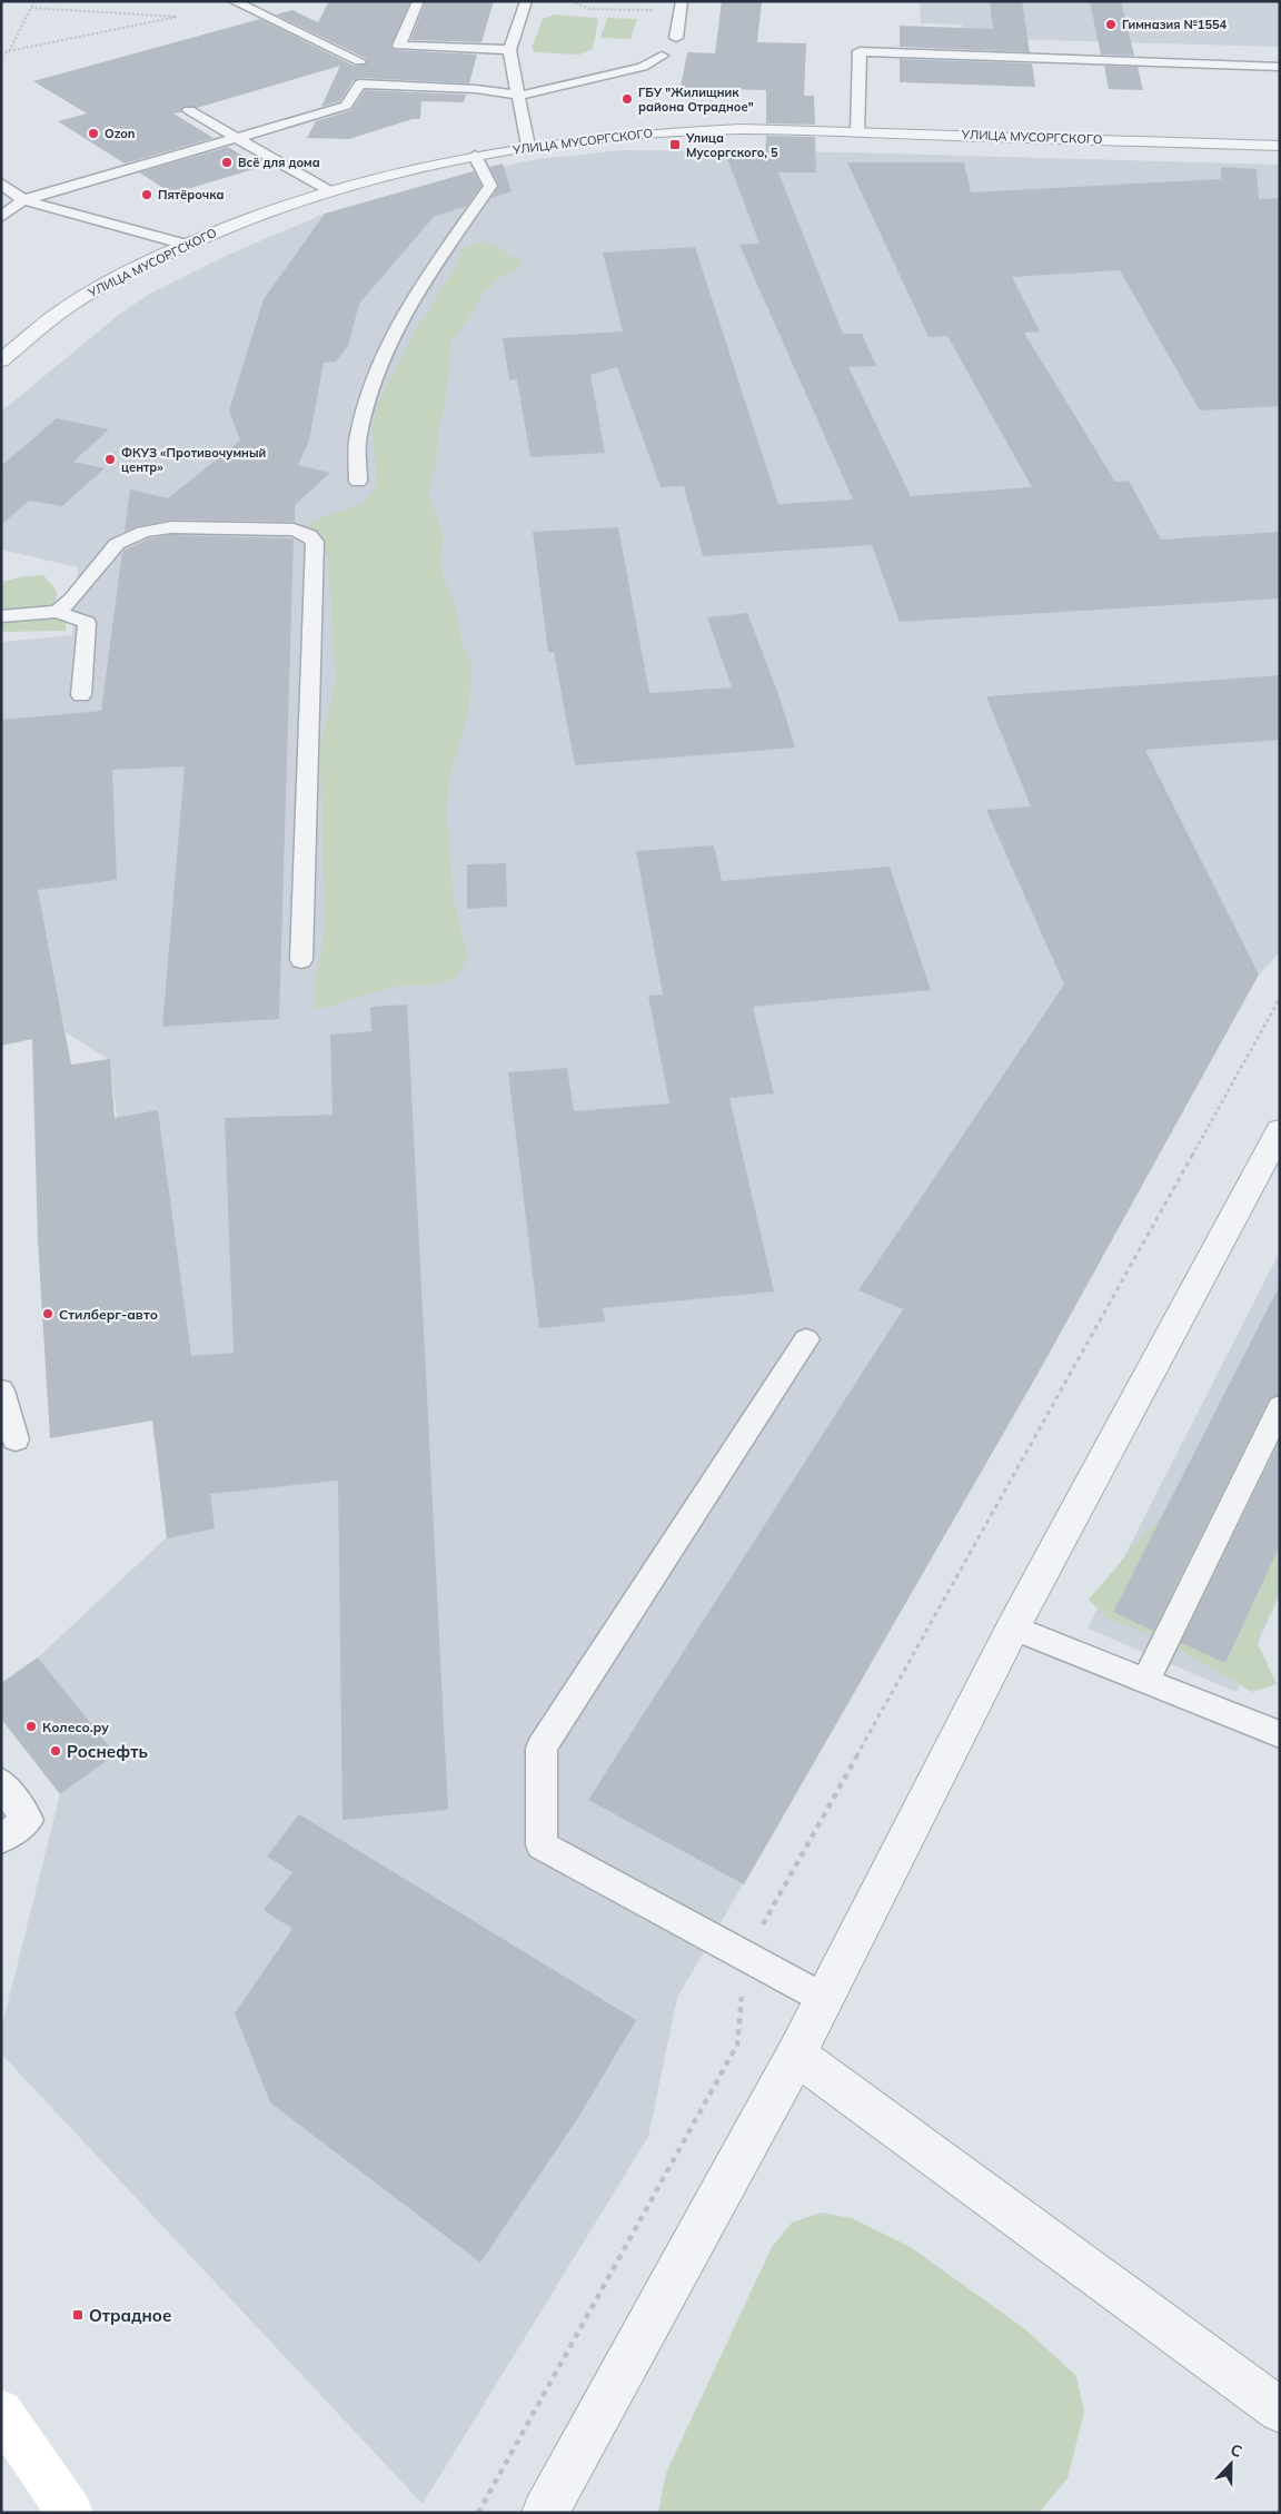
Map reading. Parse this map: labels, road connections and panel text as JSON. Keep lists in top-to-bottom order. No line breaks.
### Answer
{"streets":{"street":["УЛИЦА МУСОРГСКОГО"]},"places":{"other":["Гимназия №1554","ГБУ \"Жилищник района Отрадное\"","Ozon","Всё для дома","Пятёрочка","ФКУЗ «Противочумный центр»","Стилберг-авто","Колесо.ру","Роснефть"],"transit":["Улица Мусоргского, 5","Отрадное"]},"north":"top"}
